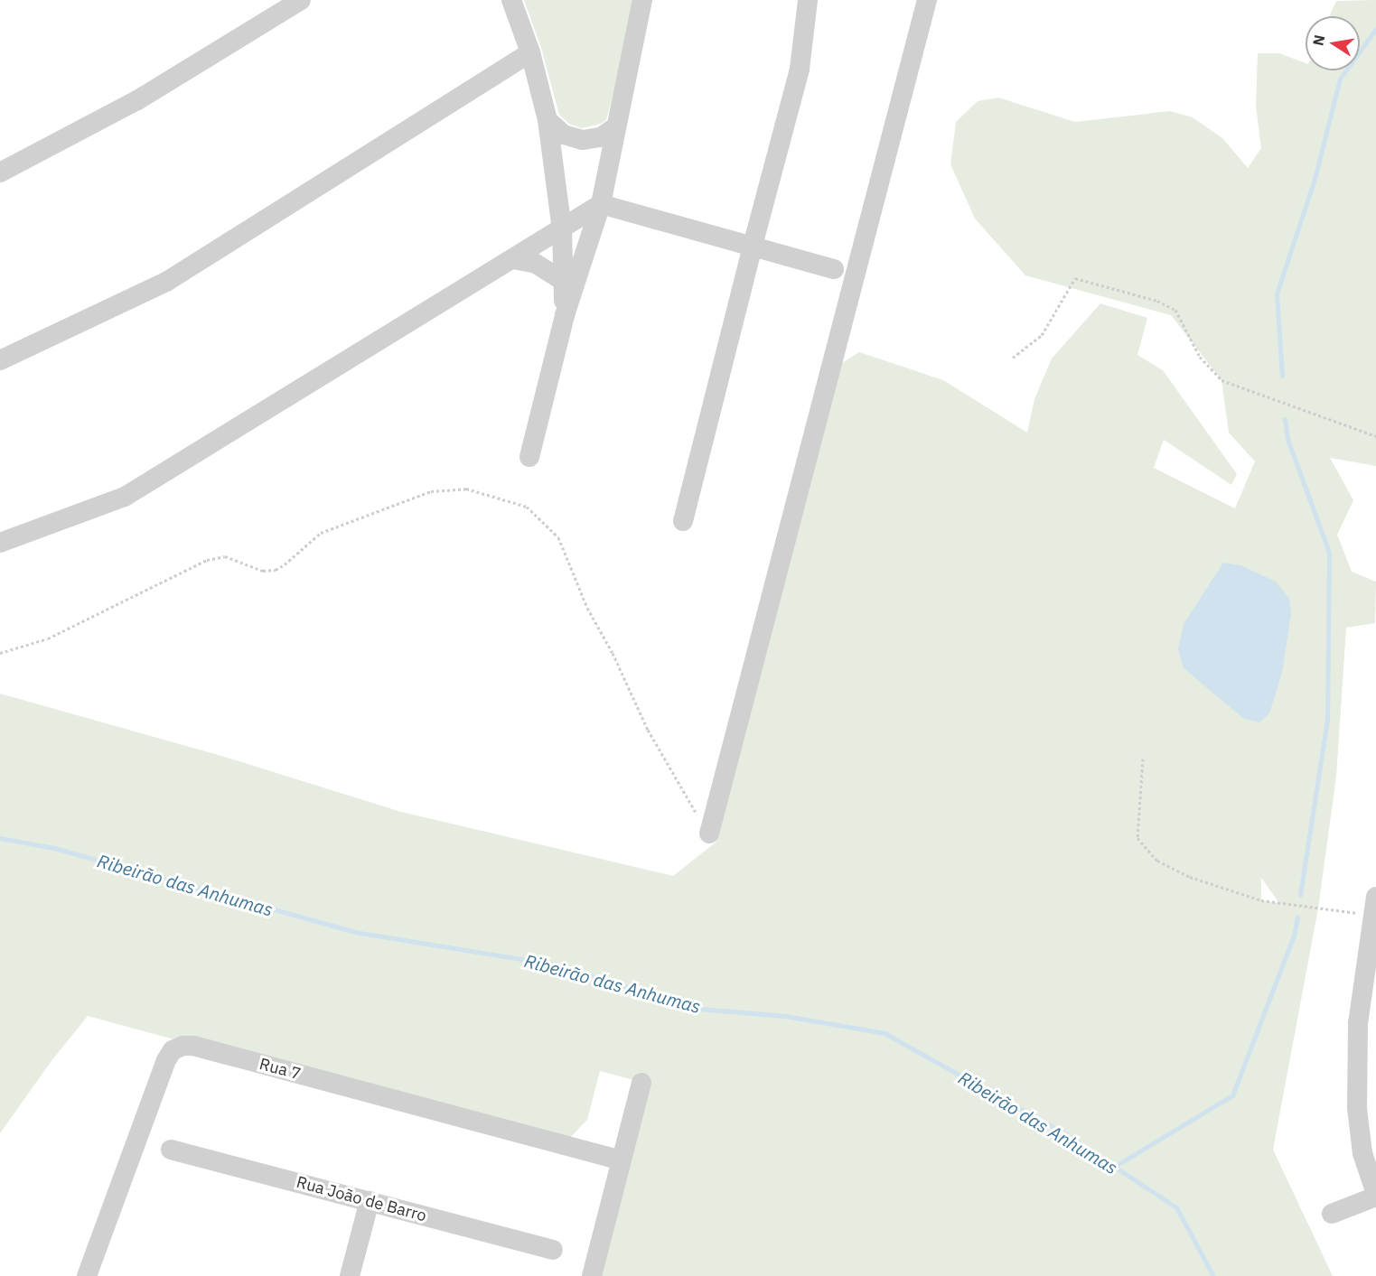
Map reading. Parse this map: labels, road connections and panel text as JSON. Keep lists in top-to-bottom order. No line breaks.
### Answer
{"streets":{"street":["Rua 7","Rua João de Barro"]},"water":["Ribeirão das Anhumas"],"north":"left"}
